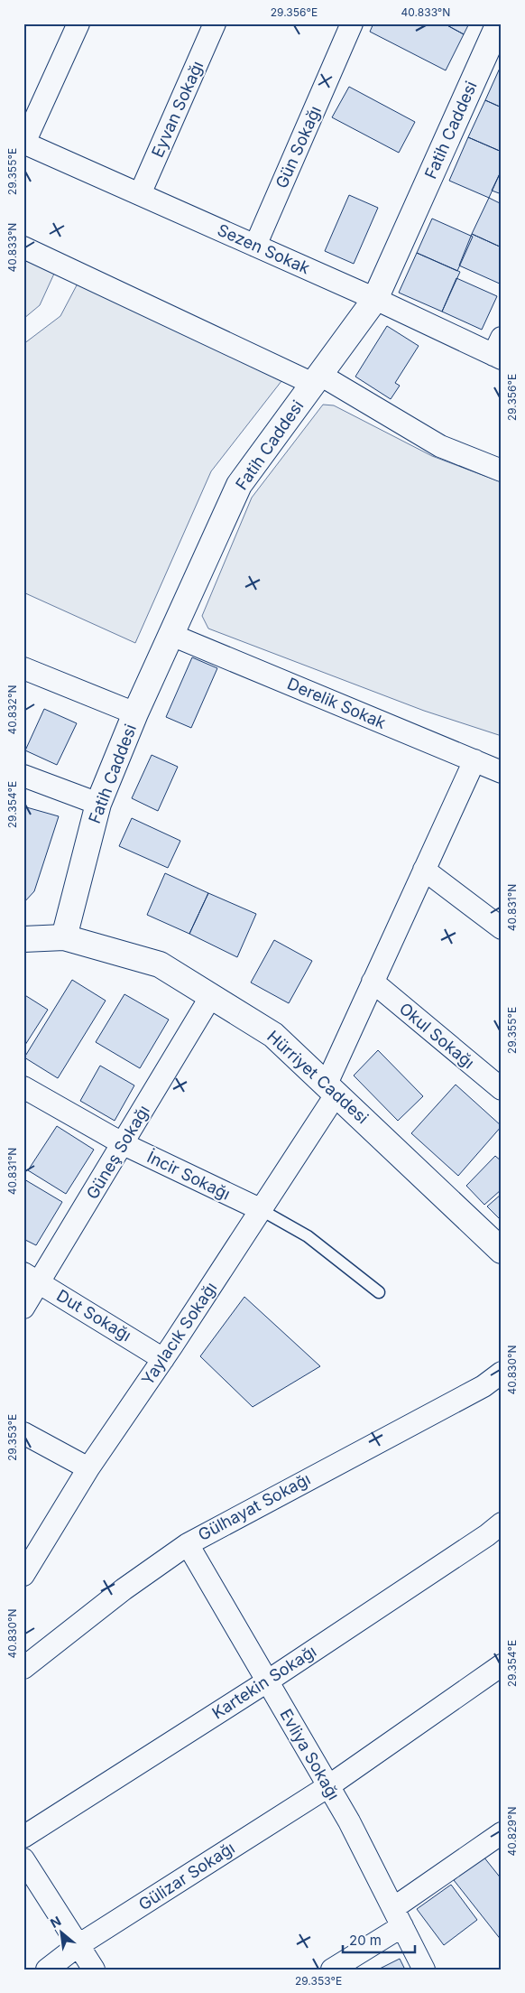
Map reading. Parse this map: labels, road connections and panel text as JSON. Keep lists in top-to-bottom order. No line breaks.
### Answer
{"streets":{"street":["Eyvan Sokağı","Fatih Caddesi","Gün Sokağı","Sezen Sokak","Derelik Sokak","Okul Sokağı","Hürriyet Caddesi","Güneş Sokağı","İncir Sokağı","Dut Sokağı","Yaylacık Sokağı","Gülhayat Sokağı","Kartekin Sokağı","Evliya Sokağı","Gülizar Sokağı"]},"crossings":[["Eyvan Sokağı","Sezen Sokak"],["Fatih Caddesi","Sezen Sokak"],["Fatih Caddesi","Derelik Sokak"],["Fatih Caddesi","Hürriyet Caddesi"],["Gün Sokağı","Sezen Sokak"],["Derelik Sokak","Yaylacık Sokağı"],["Okul Sokağı","Yaylacık Sokağı"],["Hürriyet Caddesi","Güneş Sokağı"],["Hürriyet Caddesi","Yaylacık Sokağı"],["Güneş Sokağı","İncir Sokağı"],["Güneş Sokağı","Dut Sokağı"],["İncir Sokağı","Yaylacık Sokağı"],["Dut Sokağı","Yaylacık Sokağı"],["Gülhayat Sokağı","Evliya Sokağı"],["Kartekin Sokağı","Evliya Sokağı"],["Evliya Sokağı","Gülizar Sokağı"]],"scale_bar":"20 m","north":"top left","coordinates":["29.356°E","40.833°N","29.355°E","40.832°N","29.354°E","40.831°N","40.830°N","29.353°E","40.829°N"]}
